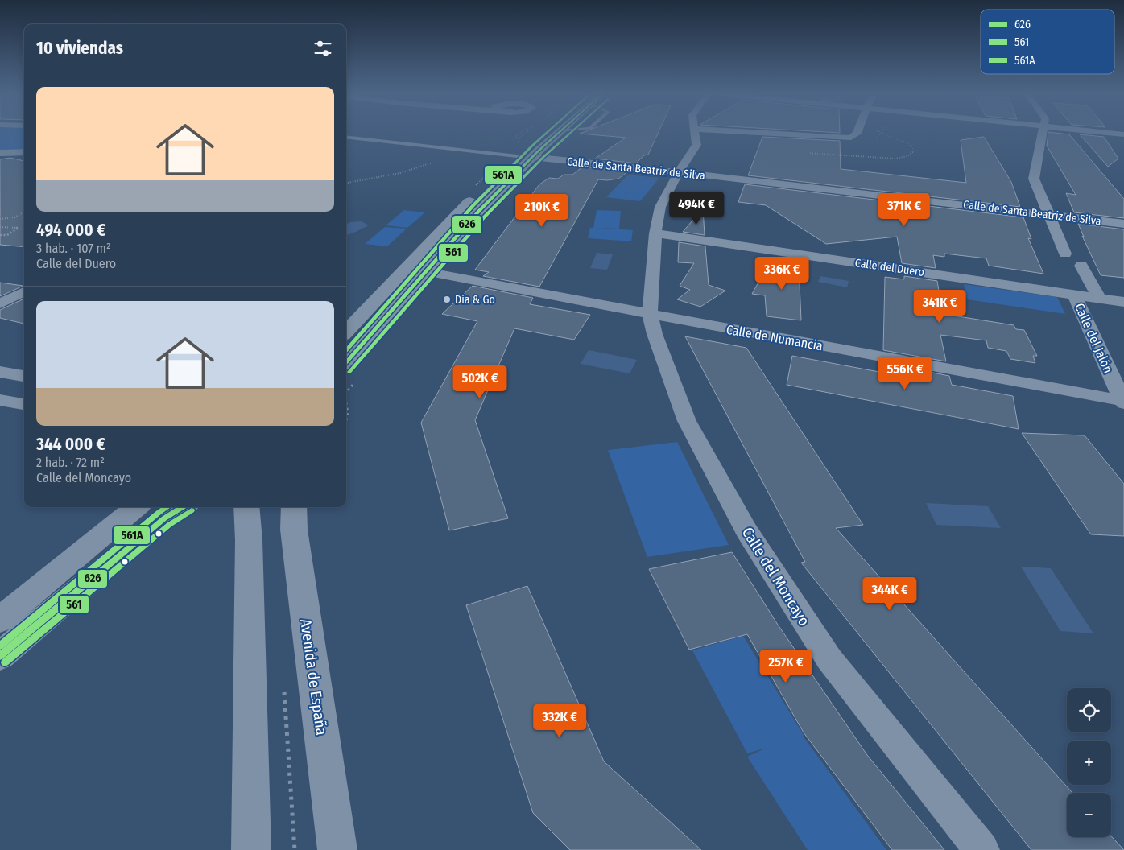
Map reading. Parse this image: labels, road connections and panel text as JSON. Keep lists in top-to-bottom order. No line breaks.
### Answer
{"streets":{"street":["Calle de Santa Beatriz de Silva","Calle del Duero","Calle de Numancia","Calle del Jalón","Calle del Moncayo","Avenida de España"]},"crossings":[["Calle de Santa Beatriz de Silva","Calle del Moncayo"],["Calle del Duero","Calle del Jalón"],["Calle del Duero","Calle del Moncayo"],["Calle de Numancia","Calle del Jalón"],["Calle de Numancia","Calle del Moncayo"]],"places":["Dia & Go"],"lines":["transit line 626","transit line 561","transit line 561A"],"legend":["626","561","561A"],"page":{"heading":"10 viviendas","list":[{"name":"494 000 €","note":"3 hab. · 107 m² · Calle del Duero"},{"name":"344 000 €","note":"2 hab. · 72 m² · Calle del Moncayo"}],"price":["494K €","371K €","210K €","336K €","341K €","556K €","502K €","344K €","257K €","332K €"],"map_buttons":["+","−"]}}
